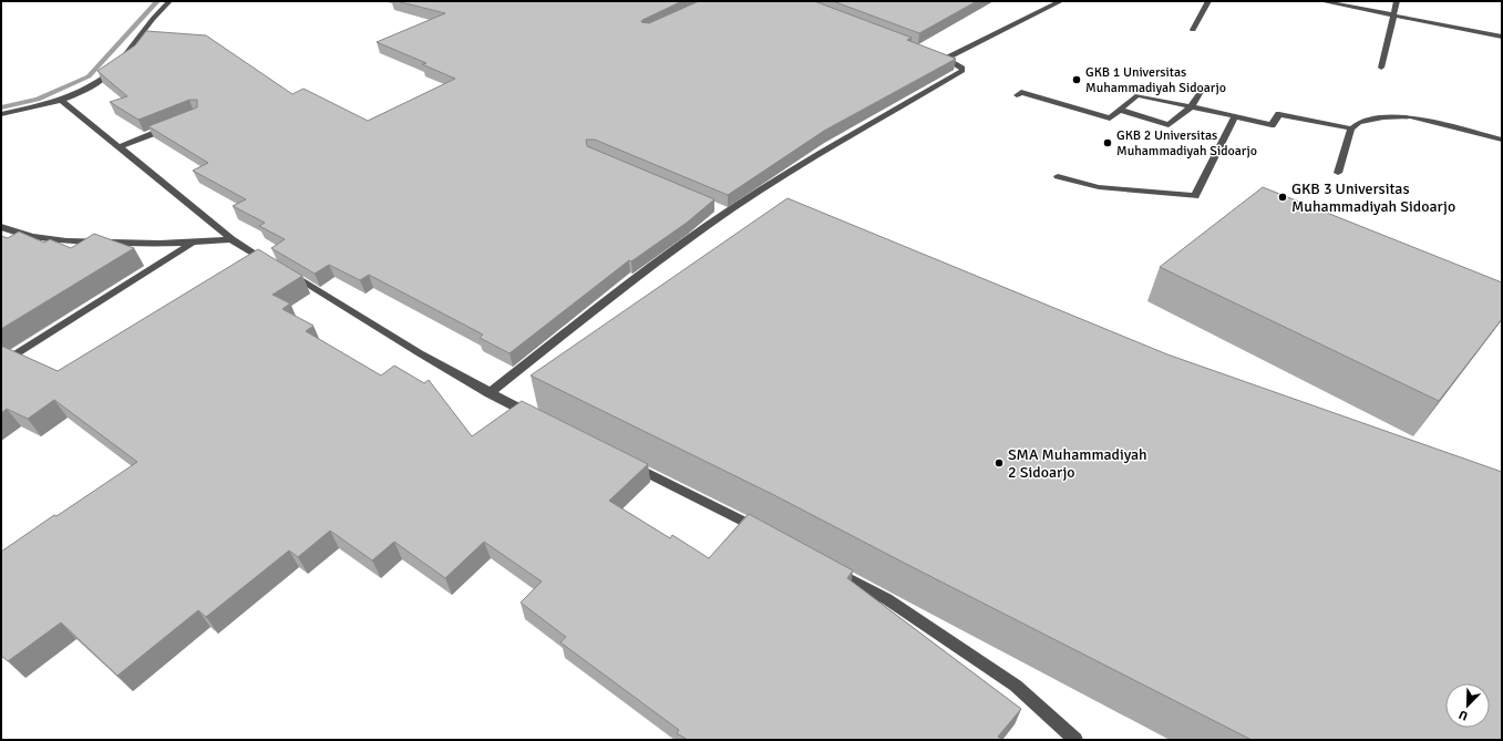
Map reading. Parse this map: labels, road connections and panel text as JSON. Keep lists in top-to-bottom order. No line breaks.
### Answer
{"places":["GKB 1 Universitas Muhammadiyah Sidoarjo","GKB 2 Universitas Muhammadiyah Sidoarjo","GKB 3 Universitas Muhammadiyah Sidoarjo","SMA Muhammadiyah 2 Sidoarjo"],"north":"bottom left"}
